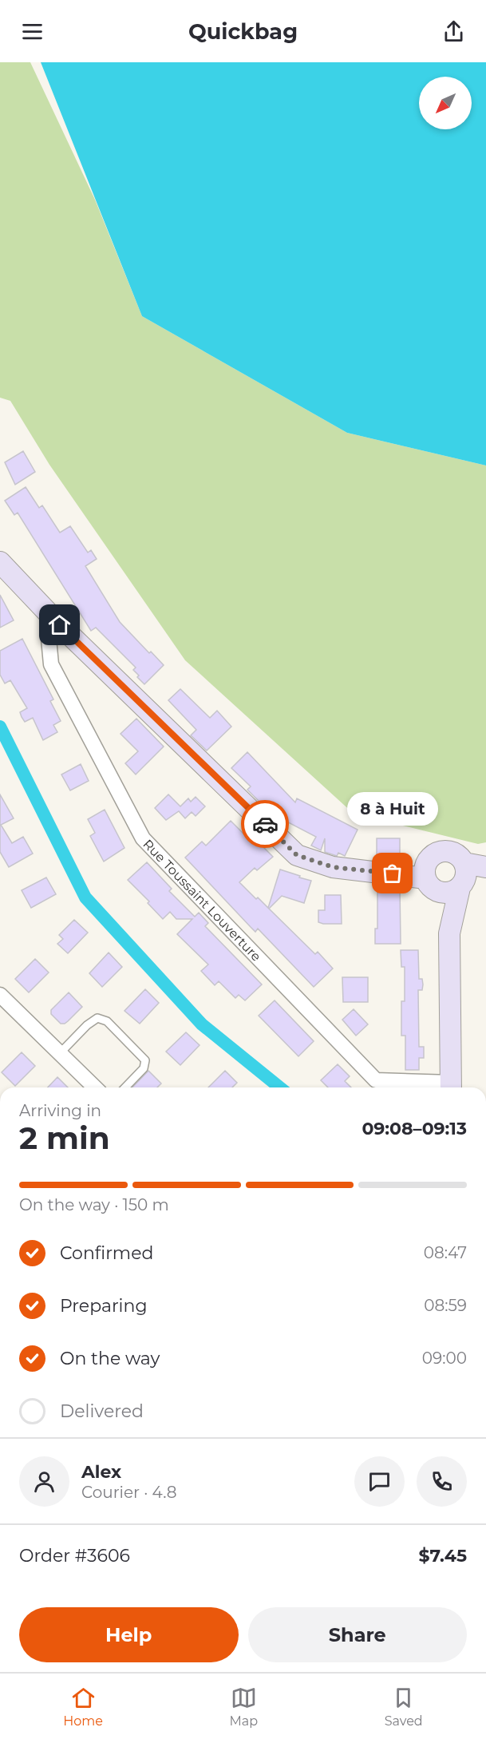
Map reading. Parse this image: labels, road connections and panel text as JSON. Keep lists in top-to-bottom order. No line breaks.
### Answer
{"streets":{"street":["Rue Toussaint Louverture"]},"places":["8 à Huit"],"north":"bottom left","page":{"header":"Quickbag","bubble":"8 à Huit","heading":["2 min","Arriving in","09:08–09:13"],"panel":["Alex","Courier · 4.8","Order #3606","$7.45"],"bar":"On the way · 150 m","list":[["Confirmed","08:47"],["Preparing","08:59"],["On the way","09:00"],"Delivered"],"buttons":["Help","Share"],"tabs":["Home","Map","Saved"]}}
